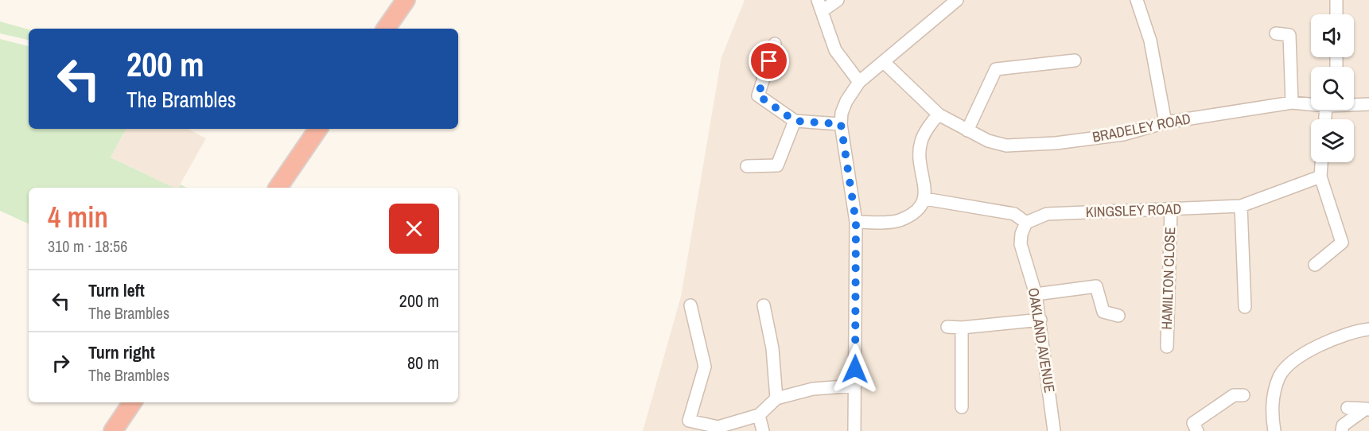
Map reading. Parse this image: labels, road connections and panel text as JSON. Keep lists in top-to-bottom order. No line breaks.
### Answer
{"streets":{"street":["BRADELEY ROAD","KINGSLEY ROAD","HAMILTON CLOSE","OAKLAND AVENUE"]},"crossings":[["KINGSLEY ROAD","HAMILTON CLOSE"],["KINGSLEY ROAD","OAKLAND AVENUE"]],"page":{"turn":["200 m","The Brambles"],"heading":["4 min","310 m · 18:56"],"list":[{"name":"Turn left","note":"The Brambles","value":"200 m"},{"name":"Turn right","note":"The Brambles","value":"80 m"}]}}
